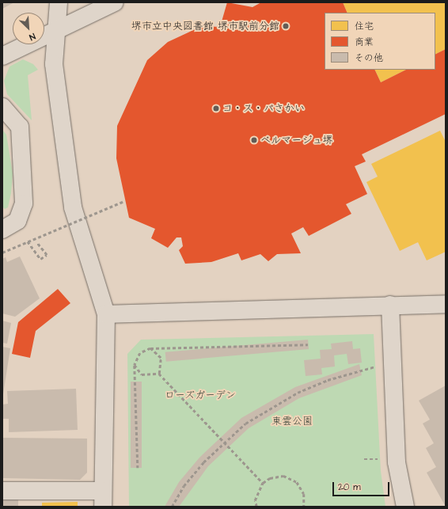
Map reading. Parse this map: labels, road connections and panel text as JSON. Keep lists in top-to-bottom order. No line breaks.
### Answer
{"parks":["ローズガーデン","東雲公園"],"places":["堺市立中央図書館 堺市駅前分館","コ・ス・パさかい","ベルマージュ堺"],"legend":["住宅","商業","その他"],"scale_bar":"20 m","north":"bottom right"}
